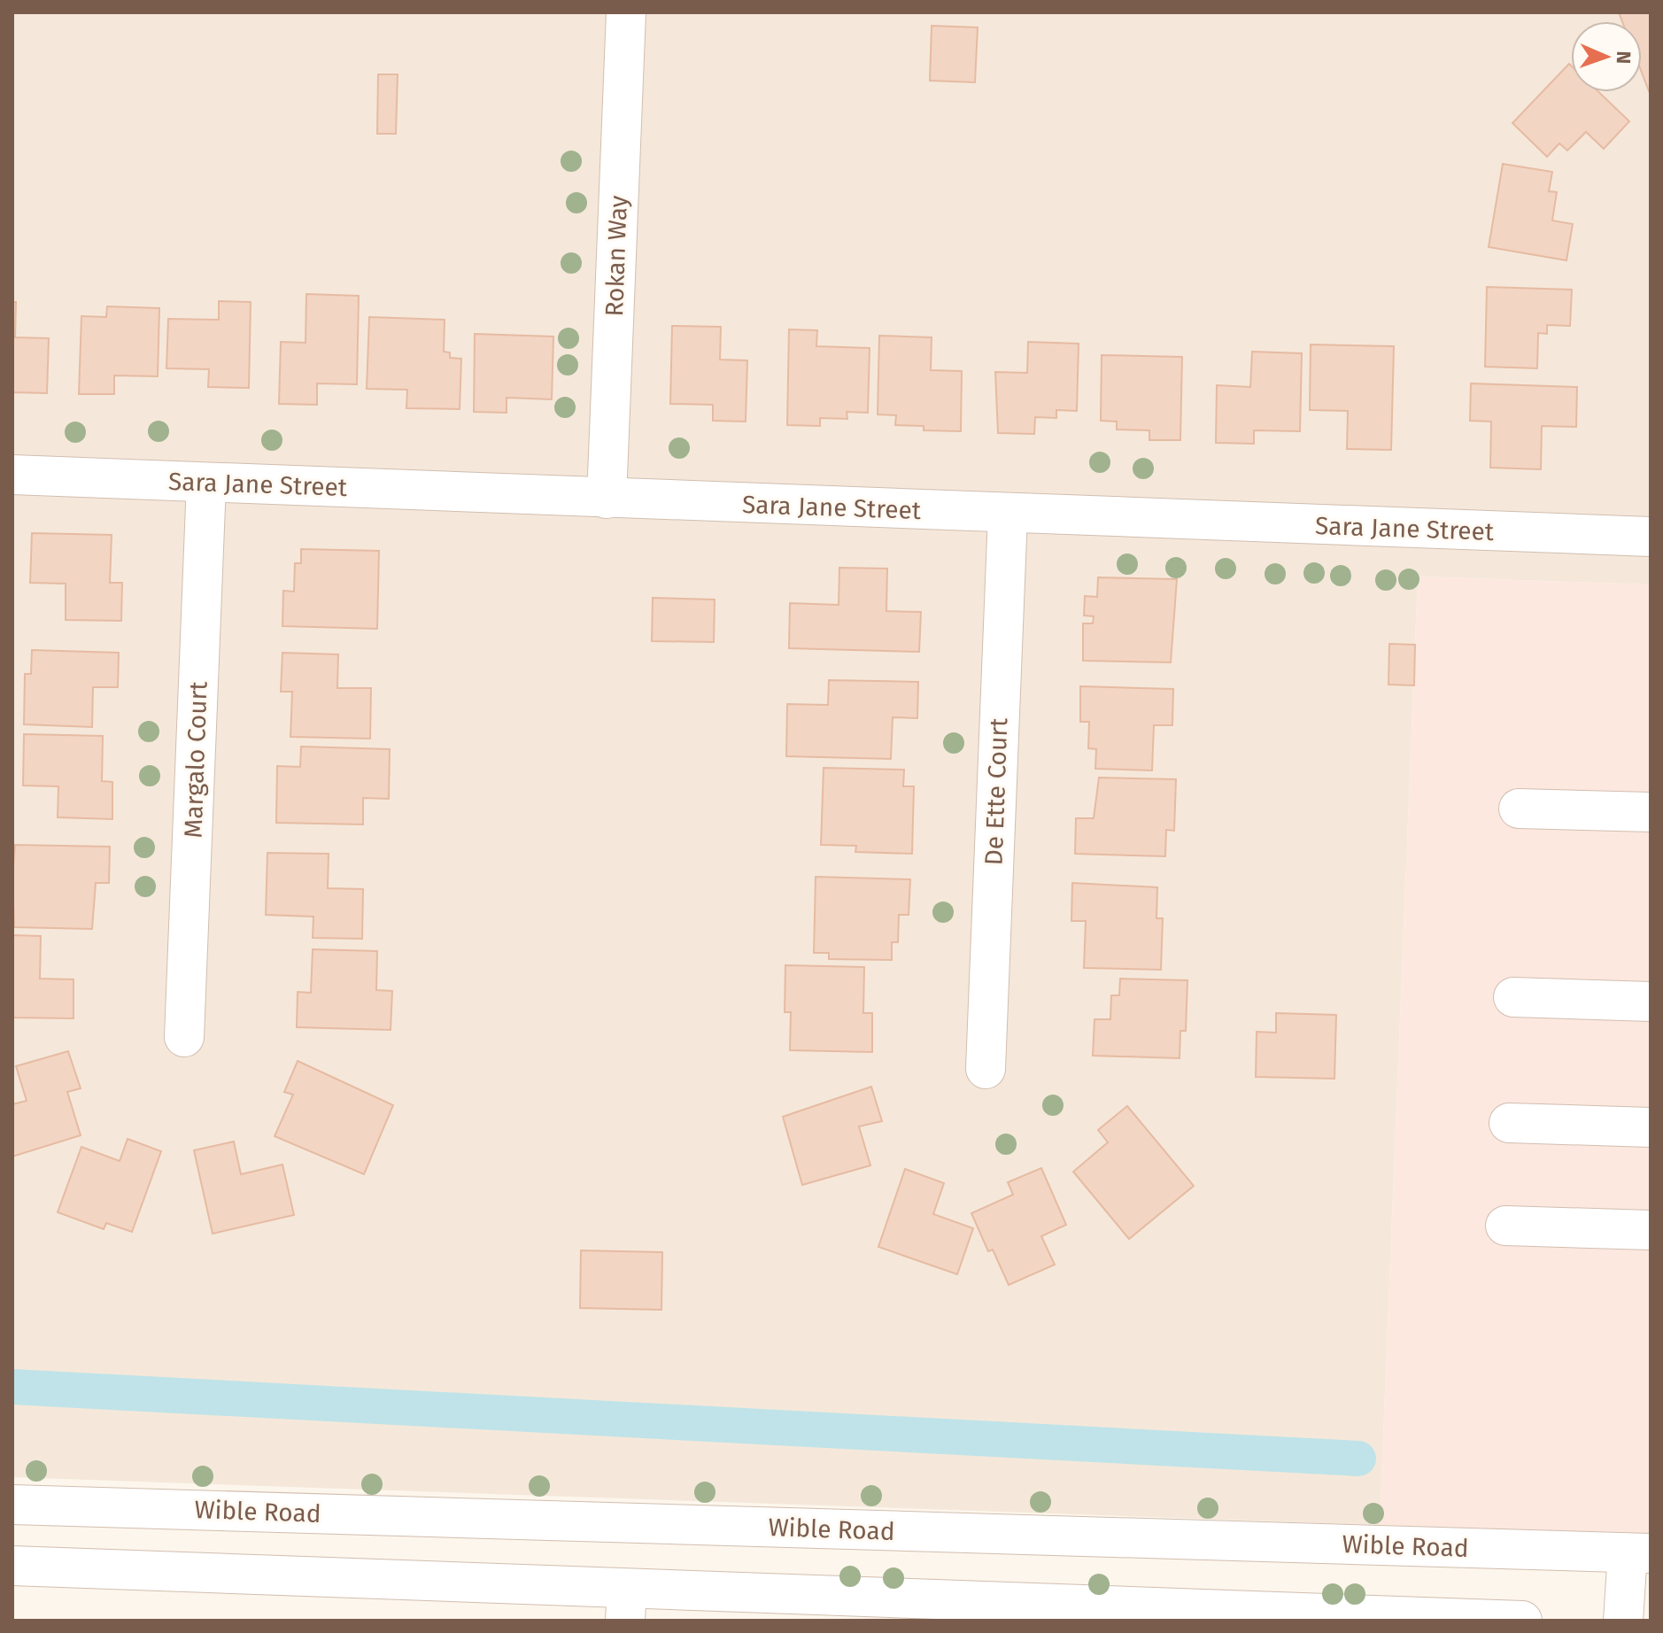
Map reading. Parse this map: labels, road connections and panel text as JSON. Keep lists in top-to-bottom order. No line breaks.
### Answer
{"streets":{"street":["Rokan Way","Sara Jane Street","Margalo Court","De Ette Court","Wible Road"]},"crossings":[["Rokan Way","Sara Jane Street"],["Sara Jane Street","Margalo Court"],["Sara Jane Street","De Ette Court"]],"north":"right"}
